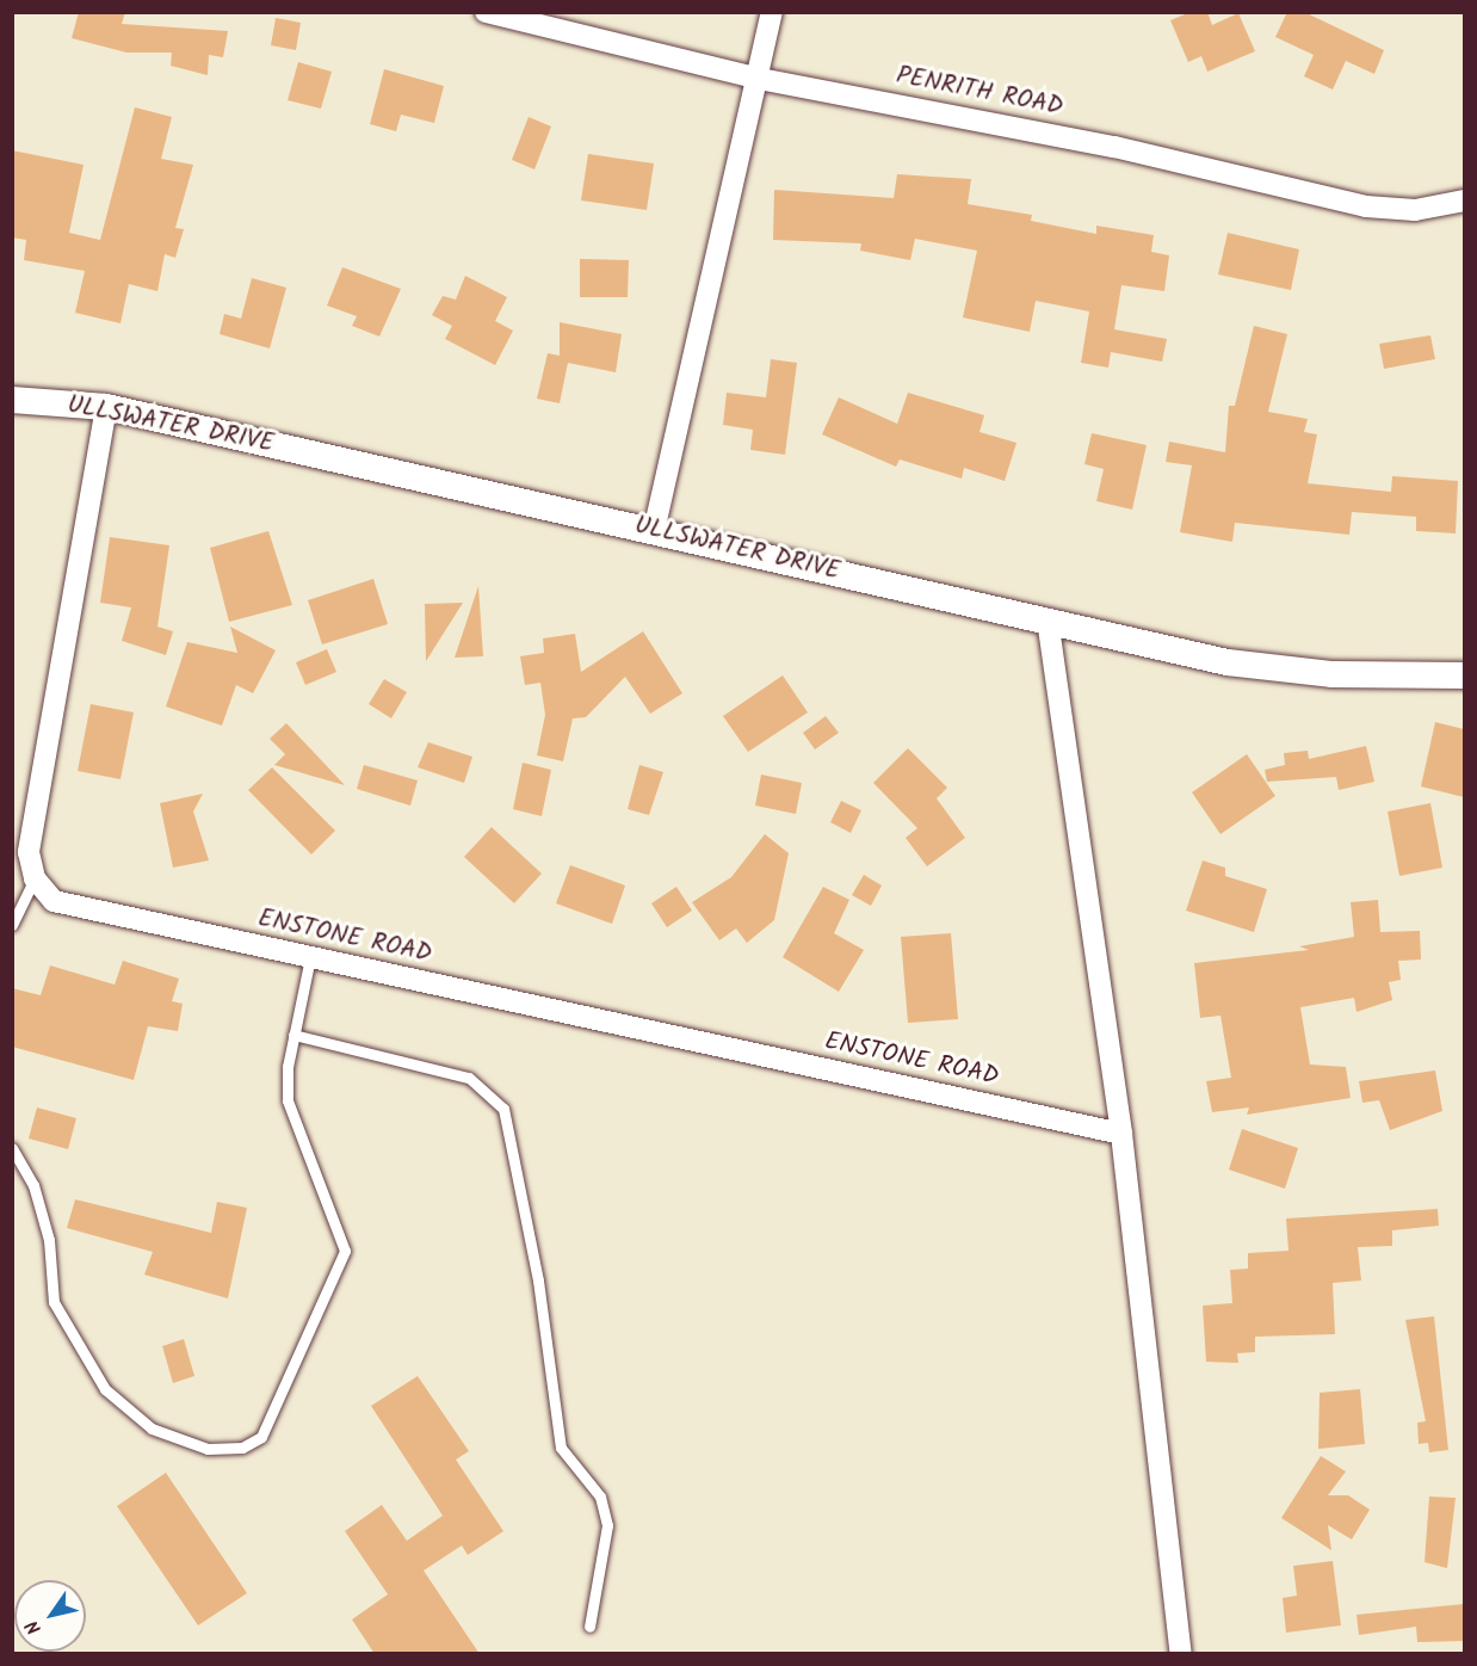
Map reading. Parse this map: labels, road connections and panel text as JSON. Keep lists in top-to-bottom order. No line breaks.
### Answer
{"streets":{"street":["PENRITH ROAD","ULLSWATER DRIVE","ENSTONE ROAD"]},"north":"bottom left"}
